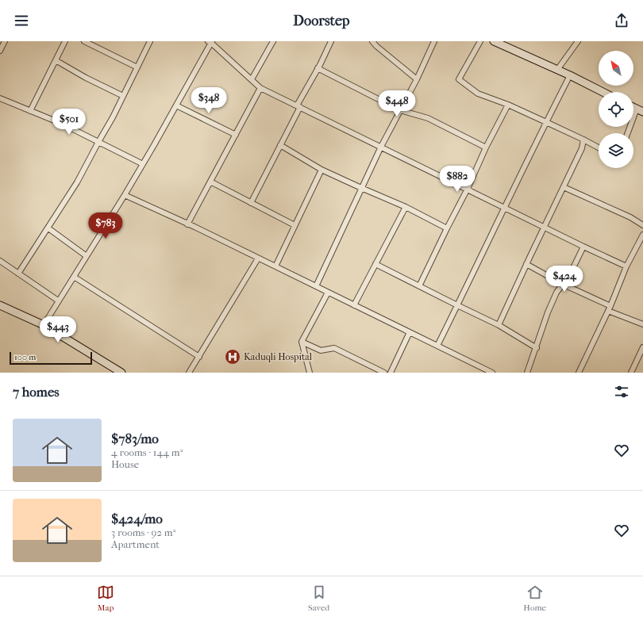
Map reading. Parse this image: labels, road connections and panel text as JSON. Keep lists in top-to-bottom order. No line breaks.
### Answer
{"places":{"hospital":["Kaduqli Hospital"]},"scale_bar":"100 m","north":"top left","page":{"header":"Doorstep","price":["$348","$448","$501","$882","$783","$424","$443"],"scale":"100 m","heading":"7 homes","list":[{"name":"$783/mo","note":"4 rooms · 144 m² · House"},{"name":"$424/mo","note":"3 rooms · 92 m² · Apartment"}],"tabs":["Map","Saved","Home"]}}
